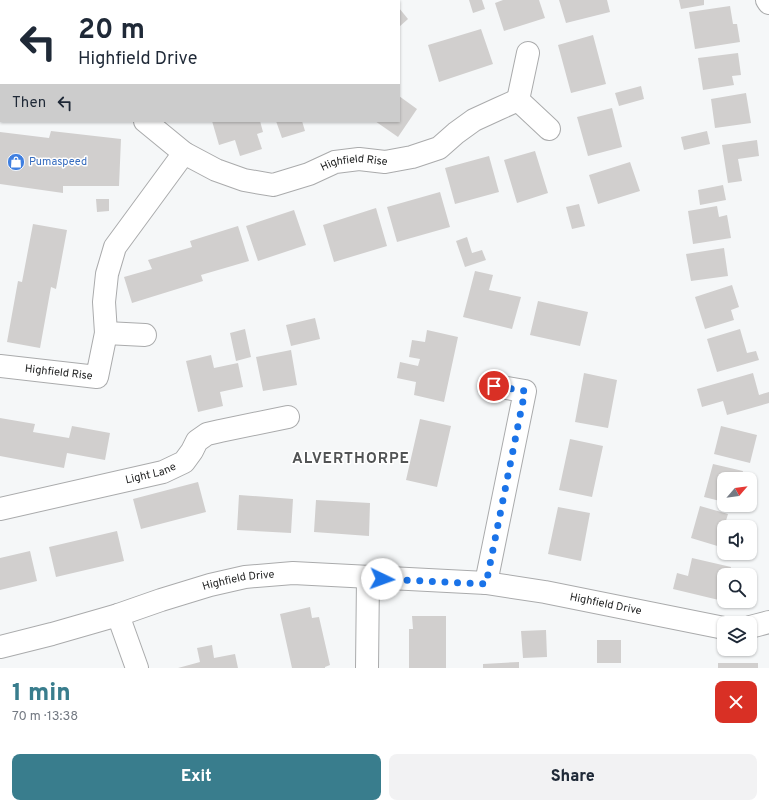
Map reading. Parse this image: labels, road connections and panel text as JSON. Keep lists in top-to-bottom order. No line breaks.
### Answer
{"streets":{"street":["Highfield Rise","Light Lane","Highfield Drive"]},"districts":["ALVERTHORPE"],"places":{"shop":["Pumaspeed"]},"north":"top right","page":{"turn":["20 m","Highfield Drive"],"then":"Then","heading":["1 min","70 m · 13:38"],"buttons":["Exit","Share"]}}
